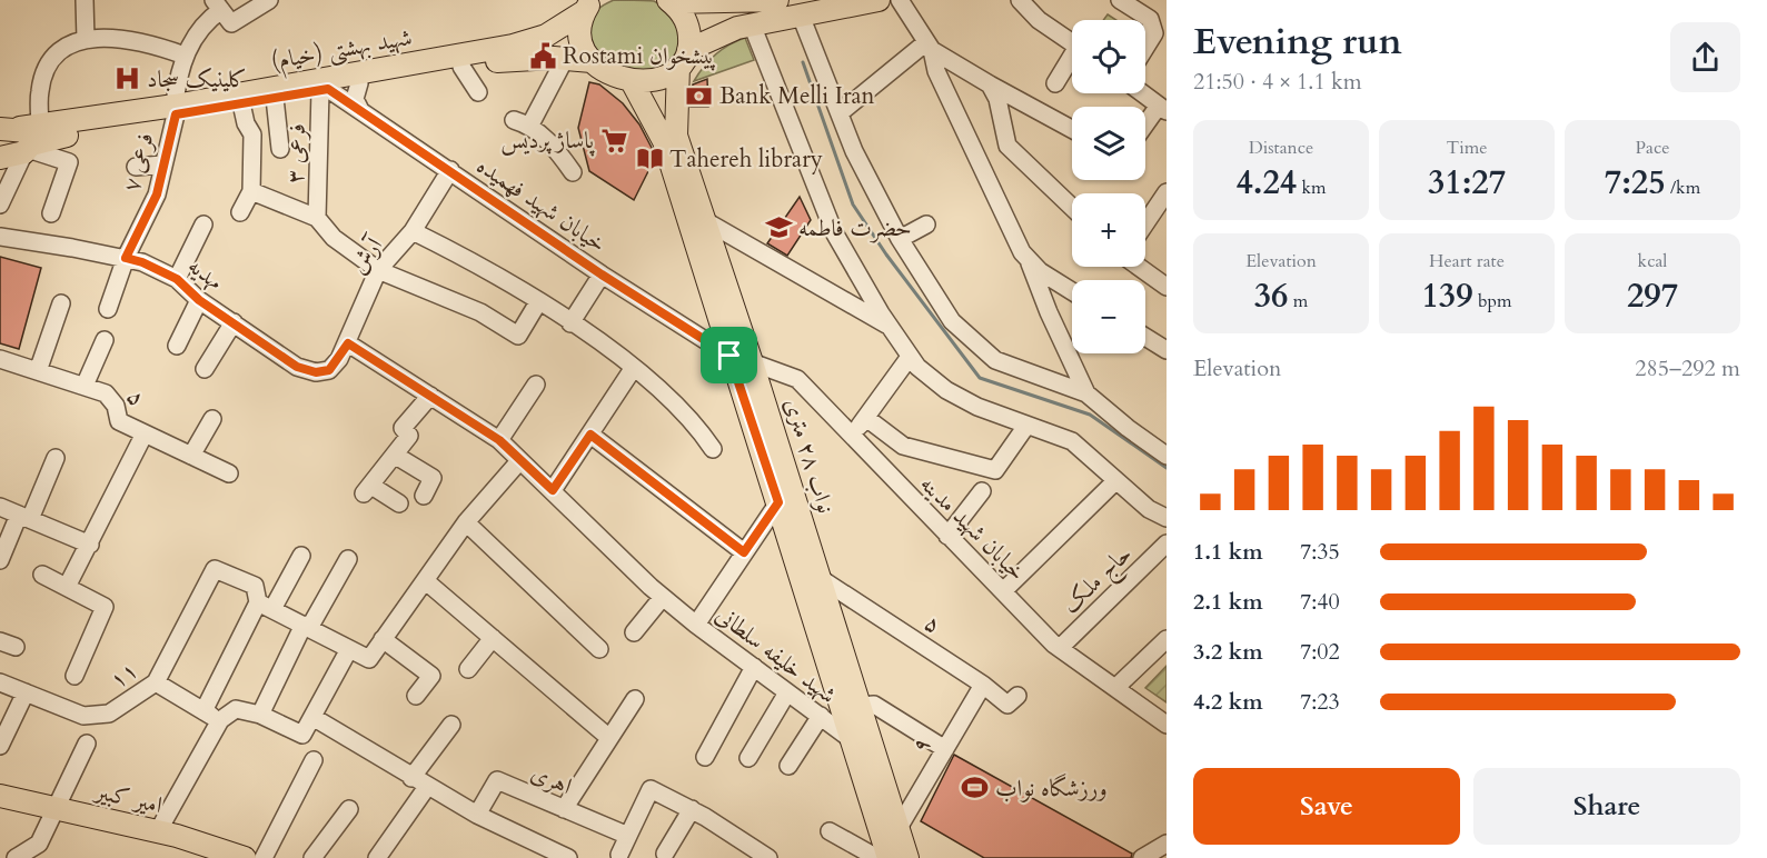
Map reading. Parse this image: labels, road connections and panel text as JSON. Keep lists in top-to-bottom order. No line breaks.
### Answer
{"streets":{"main road":["شهید بهشتی (خیام)","نواب ۲۸ متری","امیر کبیر"],"street":["فرعی ۳","فرعی ۷","خیابان شهید فهمیده","آرش","مهدیه","۵","خیابان شهید مدینه","حاج ملک","شهید خلیفه سلطانی","۱۱","۹","اهری"]},"crossings":[["شهید بهشتی (خیام)","فرعی ۳"],["شهید بهشتی (خیام)","فرعی ۷"],["شهید بهشتی (خیام)","خیابان شهید فهمیده"],["فرعی ۳","خیابان شهید فهمیده"],["فرعی ۷","مهدیه"],["خیابان شهید فهمیده","آرش"],["خیابان شهید فهمیده","نواب ۲۸ متری"],["آرش","مهدیه"],["۵","نواب ۲۸ متری"],["۵","۹"],["نواب ۲۸ متری","خیابان شهید مدینه"],["نواب ۲۸ متری","شهید خلیفه سلطانی"],["نواب ۲۸ متری","۹"],["خیابان شهید مدینه","حاج ملک"]],"places":{"public building":["Rostami پیشخوان"],"hospital":["کلینیک سجاد"],"bank":["Bank Melli Iran"],"supermarket":["پاساژ پردیس"],"library":["Tahereh library"],"school or university":["حضرت فاطمه"],"sports":["ورزشگاه نواب"]},"page":{"heading":["Evening run","21:50 · 4 × 1.1 km"],"map_buttons":["+","−"],"stats":[["Distance","4.24 km"],["Time","31:27"],["Pace","7:25 /km"],["Elevation","36 m"],["Heart rate","139 bpm"],["kcal","297"]],"chart":["Elevation","285–292 m"],"list":[{"name":"1.1 km","note":"7:35"},{"name":"2.1 km","note":"7:40"},{"name":"3.2 km","note":"7:02"},{"name":"4.2 km","note":"7:23"}],"buttons":["Save","Share"]}}
